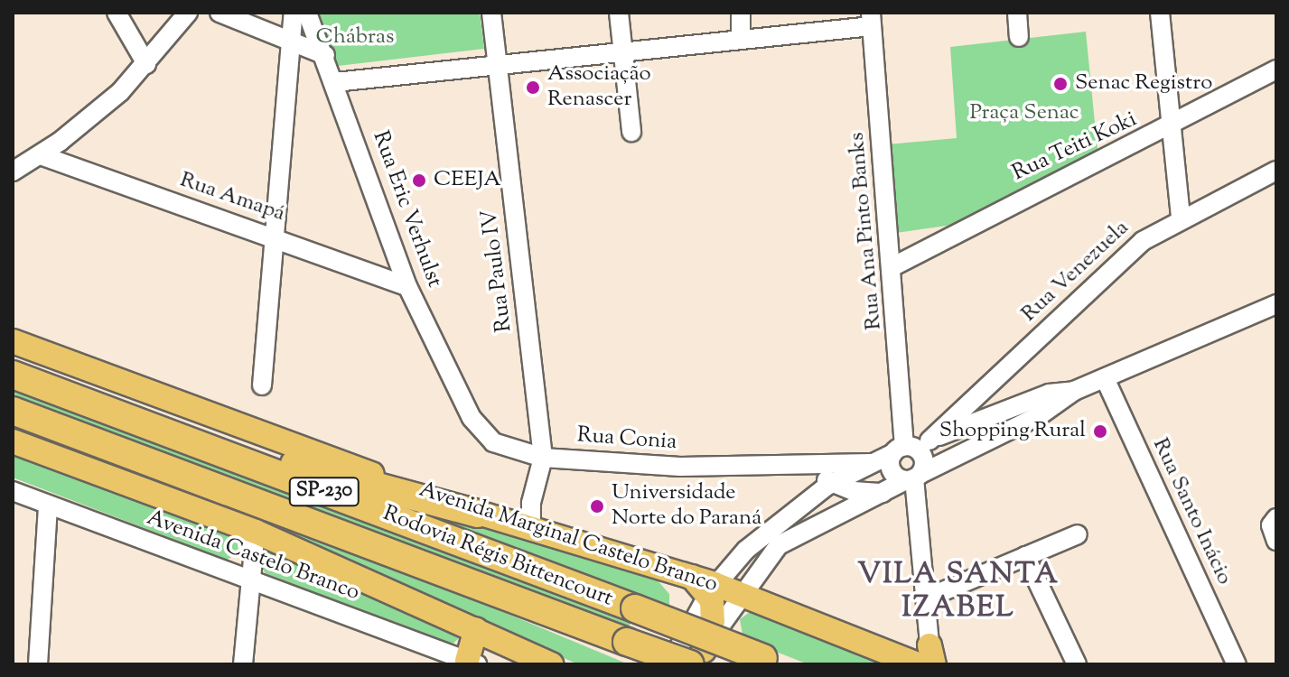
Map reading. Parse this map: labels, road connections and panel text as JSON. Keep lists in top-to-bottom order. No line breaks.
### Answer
{"streets":{"highway":["SP-230","Rodovia Régis Bittencourt"],"main road":["Avenida Marginal Castelo Branco"],"street":["Rua Teiti Koki","Rua Amapá","Rua Eric Verhulst","Rua Ana Pinto Banks","Rua Paulo IV","Rua Venezuela","Rua Conia","Rua Santo Inácio","Avenida Castelo Branco"]},"crossings":[["Rua Teiti Koki","Rua Ana Pinto Banks"],["Rua Amapá","Rua Eric Verhulst"],["Rua Eric Verhulst","Rua Conia"],["Rua Ana Pinto Banks","Rua Venezuela"],["Rua Paulo IV","Rua Conia"],["Rua Paulo IV","Avenida Marginal Castelo Branco"]],"districts":["VILA SANTA IZABEL"],"parks":["Chábras","Praça Senac"],"places":["Senac Registro","Associação Renascer","CEEJA","Shopping Rural","Universidade Norte do Paraná"]}
